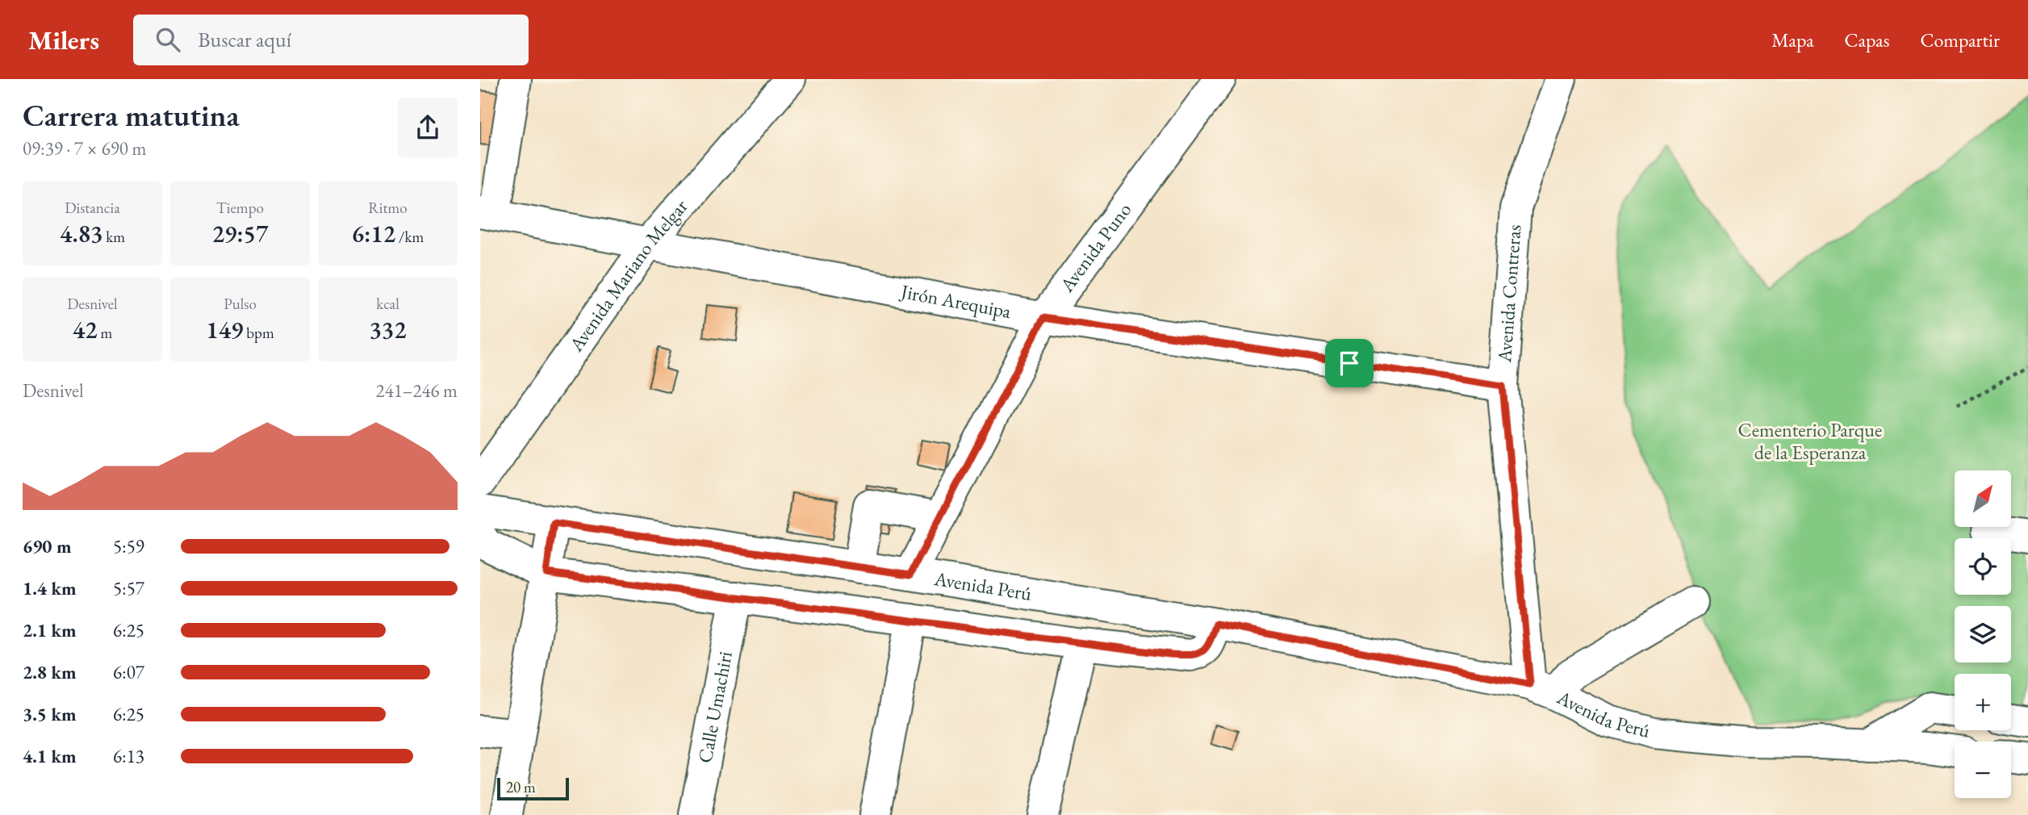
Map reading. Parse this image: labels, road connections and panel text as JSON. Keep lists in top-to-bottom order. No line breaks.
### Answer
{"streets":{"street":["Avenida Puno","Avenida Mariano Melgar","Avenida Contreras","Jirón Arequipa","Avenida Perú","Calle Umachiri"]},"crossings":[["Avenida Puno","Jirón Arequipa"],["Avenida Puno","Avenida Perú"],["Avenida Mariano Melgar","Jirón Arequipa"],["Avenida Contreras","Jirón Arequipa"],["Avenida Contreras","Avenida Perú"]],"parks":["Cementerio Parque de la Esperanza"],"scale_bar":"20 m","north":"top right","page":{"header":"Milers","search":"Buscar aquí","nav":["Mapa","Capas","Compartir"],"heading":["Carrera matutina","09:39 · 7 × 690 m"],"stats":[["Distancia","4.83 km"],["Tiempo","29:57"],["Ritmo","6:12 /km"],["Desnivel","42 m"],["Pulso","149 bpm"],["kcal","332"]],"chart":["Desnivel","241–246 m"],"map_buttons":["+","−"],"list":[{"name":"690 m","note":"5:59"},{"name":"1.4 km","note":"5:57"},{"name":"2.1 km","note":"6:25"},{"name":"2.8 km","note":"6:07"},{"name":"3.5 km","note":"6:25"},{"name":"4.1 km","note":"6:13"}],"scale":"20 m"}}
